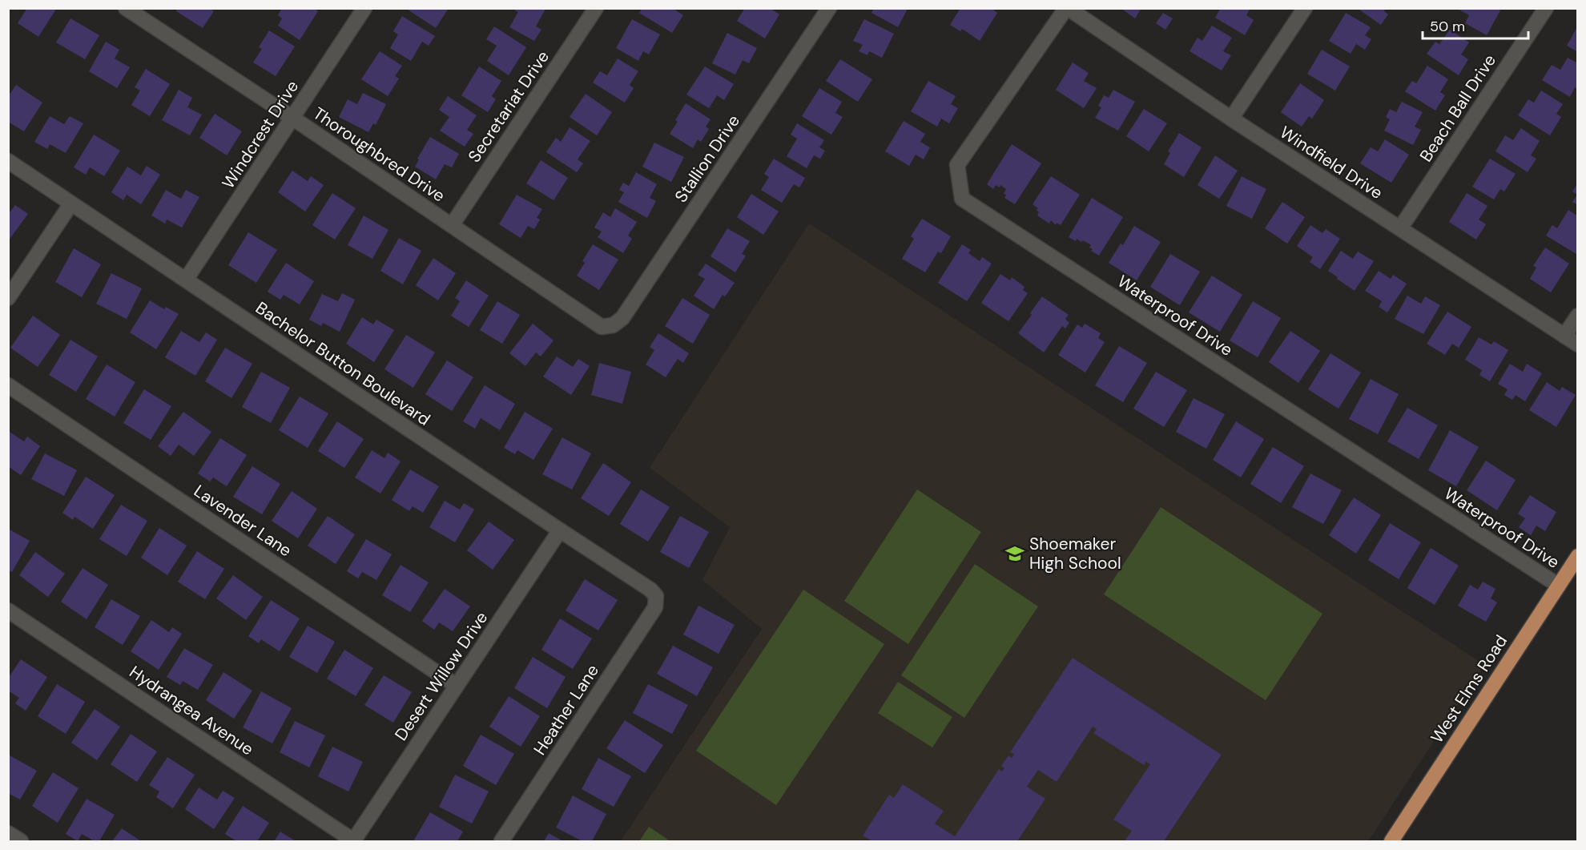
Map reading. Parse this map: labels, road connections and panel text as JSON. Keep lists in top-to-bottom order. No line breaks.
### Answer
{"streets":{"main road":["West Elms Road"],"street":["Secretariat Drive","Beach Ball Drive","Windcrest Drive","Thoroughbred Drive","Stallion Drive","Windfield Drive","Waterproof Drive","Bachelor Button Boulevard","Lavender Lane","Desert Willow Drive","Heather Lane","Hydrangea Avenue"]},"crossings":[["Secretariat Drive","Thoroughbred Drive"],["Beach Ball Drive","Windfield Drive"],["Windcrest Drive","Thoroughbred Drive"],["Windcrest Drive","Bachelor Button Boulevard"],["Thoroughbred Drive","Stallion Drive"],["Windfield Drive","Waterproof Drive"],["Waterproof Drive","West Elms Road"],["Bachelor Button Boulevard","Desert Willow Drive"],["Bachelor Button Boulevard","Heather Lane"],["Lavender Lane","Desert Willow Drive"],["Desert Willow Drive","Hydrangea Avenue"]],"places":{"school or university":["Shoemaker High School"]},"scale_bar":"50 m"}
